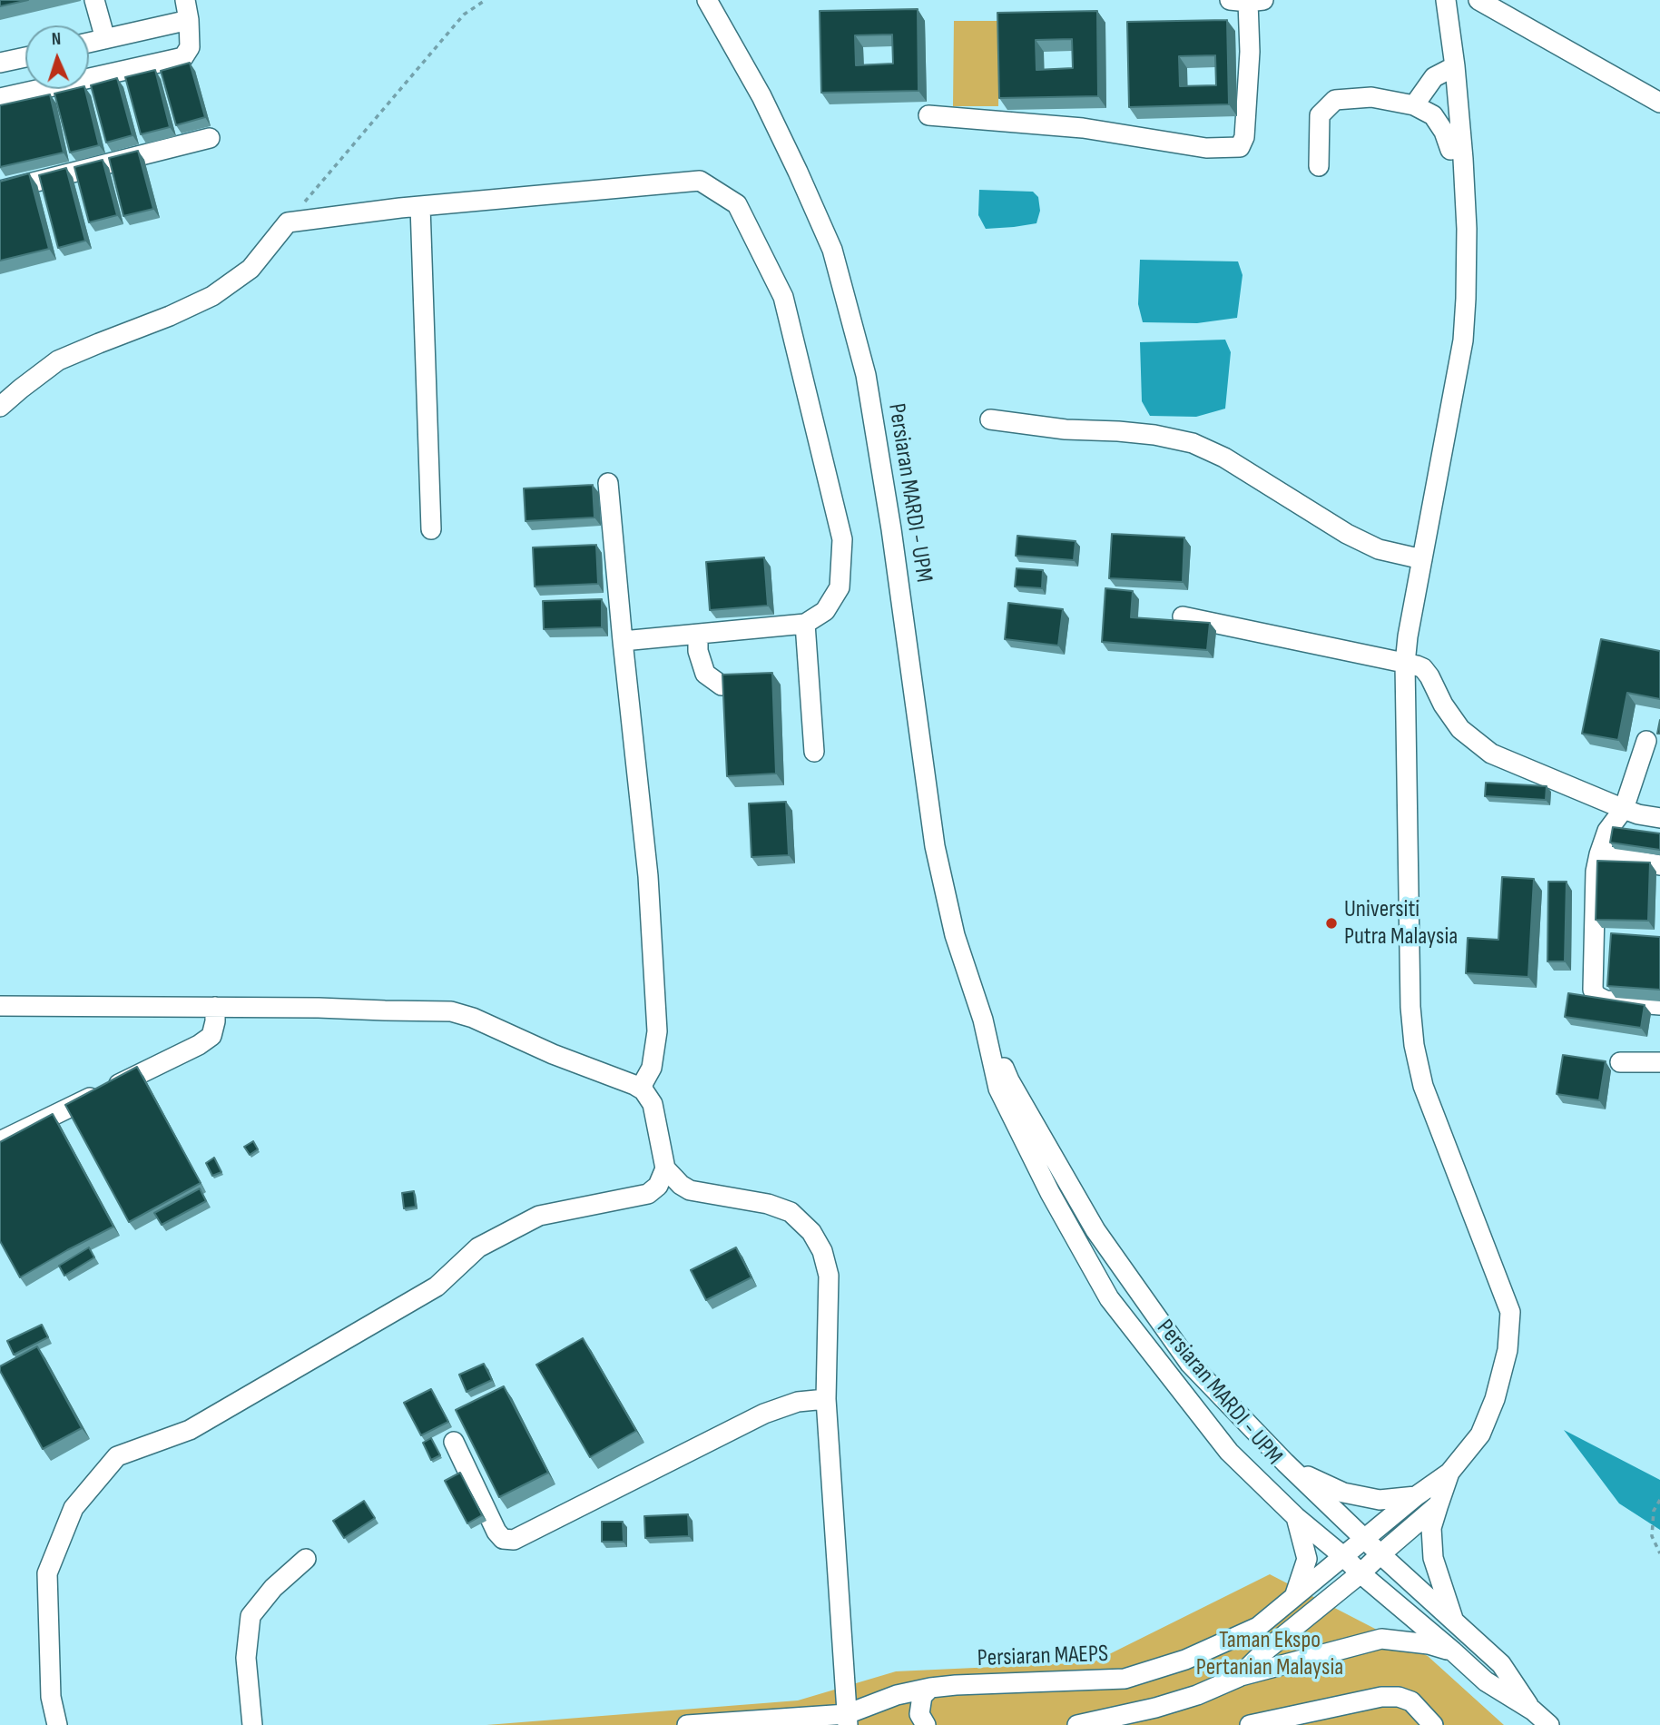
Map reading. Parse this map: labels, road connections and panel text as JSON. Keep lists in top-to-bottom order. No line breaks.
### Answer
{"streets":{"street":["Persiaran MARDI - UPM","Persiaran MAEPS"]},"crossings":[["Persiaran MARDI - UPM","Persiaran MAEPS"]],"parks":["Taman Ekspo Pertanian Malaysia"],"places":["Universiti Putra Malaysia"],"north":"top"}
